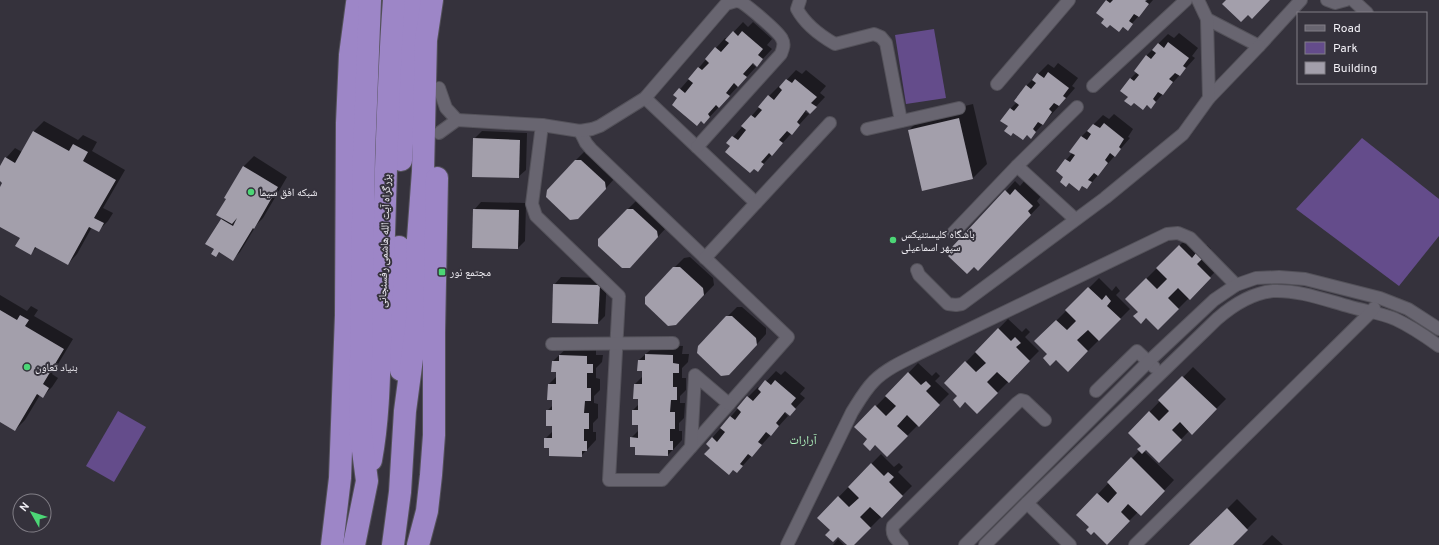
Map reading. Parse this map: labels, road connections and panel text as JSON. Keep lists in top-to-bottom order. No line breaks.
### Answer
{"streets":{"highway":["بزرگراه آیت الله هاشمی رفسنجانی"]},"districts":["آرارات"],"places":{"other":["شبکه افق سیما","باشگاه کلیستنیکس سپهر اسماعیلی","بنیاد تعاون"],"transit":["مجتمع نور"]},"legend":["Road","Park","Building"],"north":"top left"}
